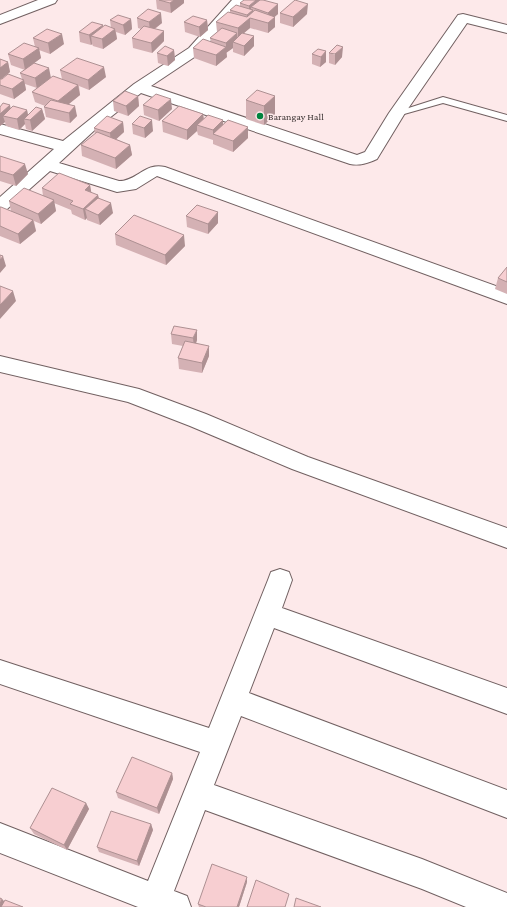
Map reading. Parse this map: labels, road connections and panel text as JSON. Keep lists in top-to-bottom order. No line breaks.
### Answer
{"places":["Barangay Hall"]}
